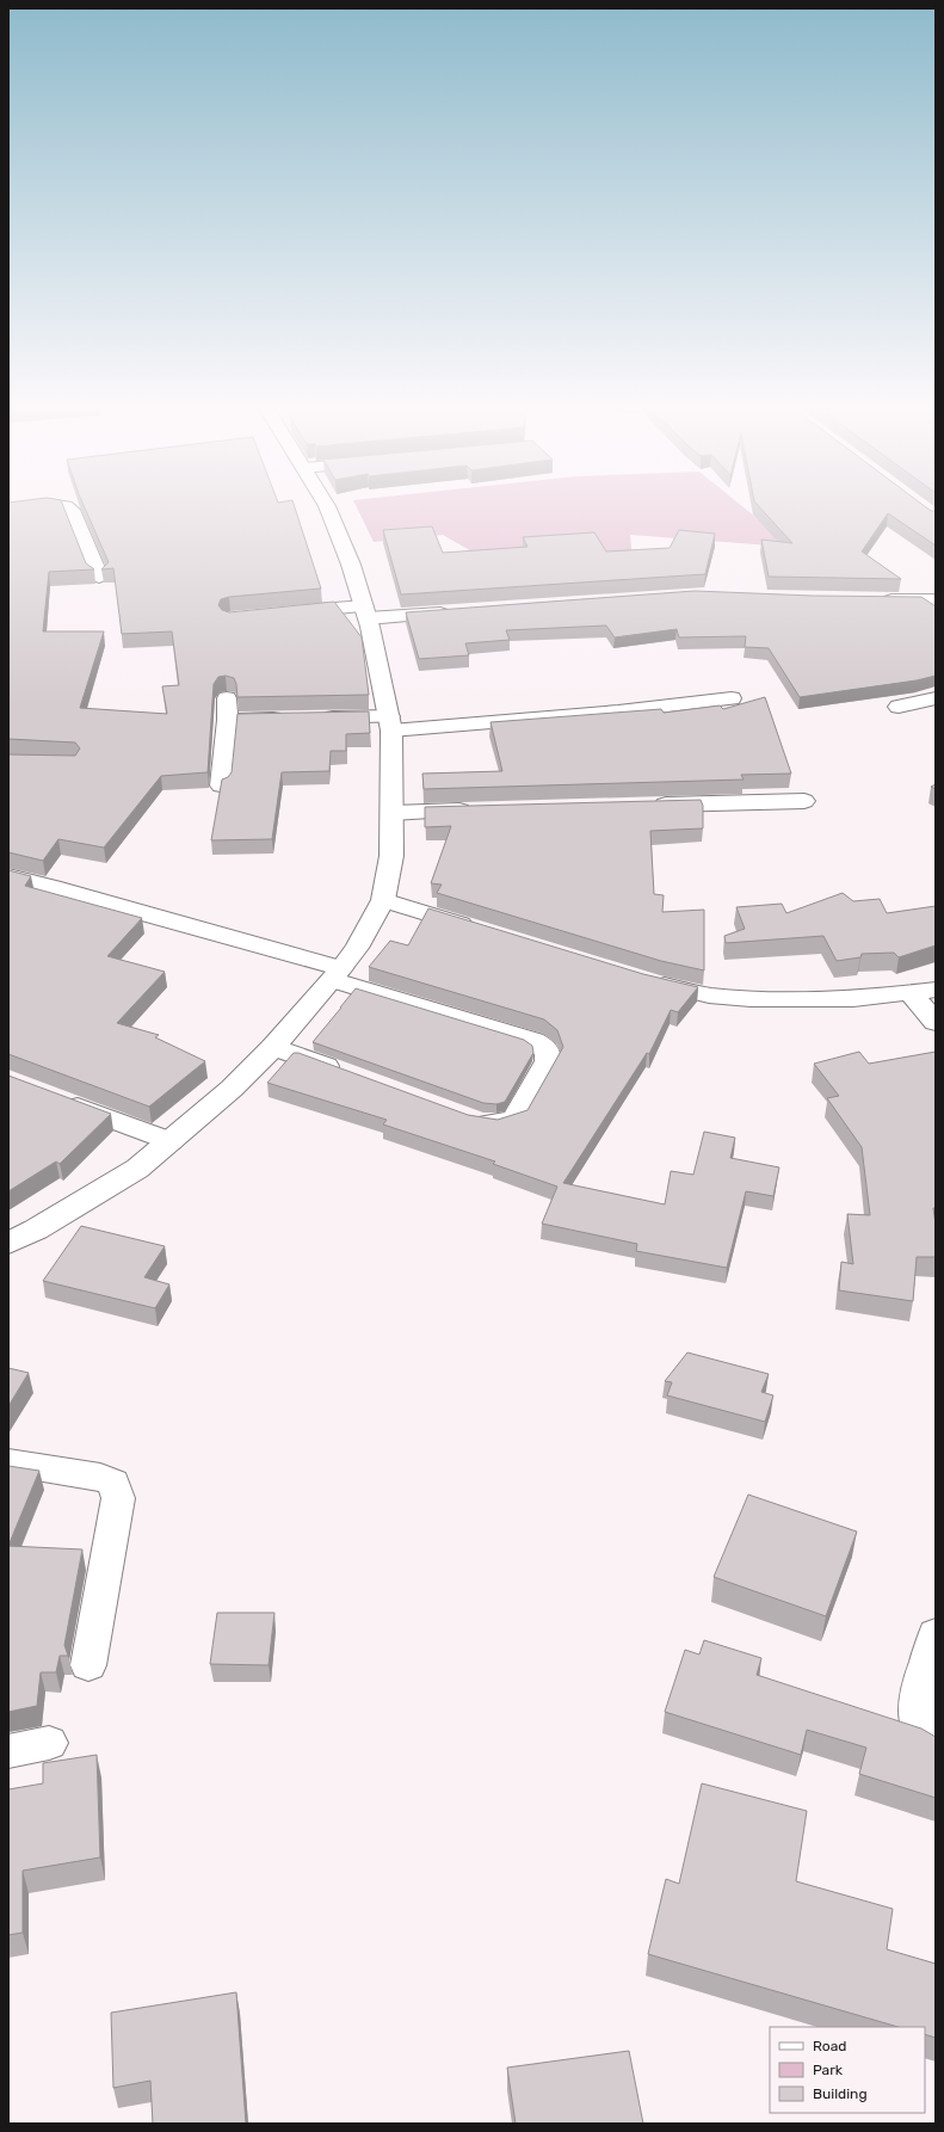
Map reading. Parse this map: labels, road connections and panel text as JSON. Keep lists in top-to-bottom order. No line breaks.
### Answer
{"legend":["Road","Park","Building"]}
